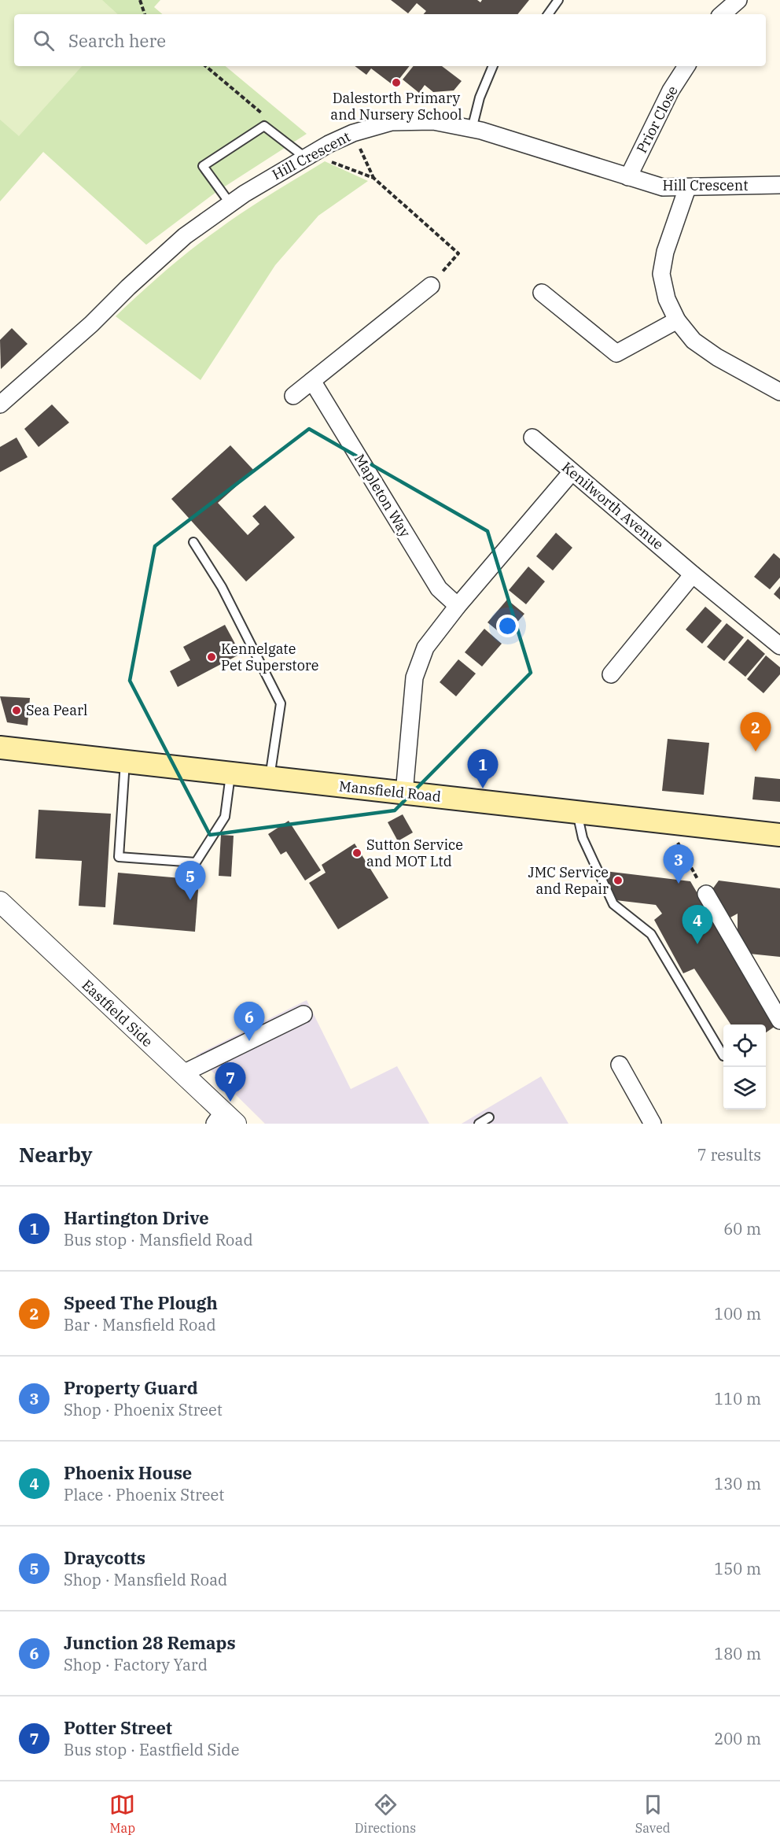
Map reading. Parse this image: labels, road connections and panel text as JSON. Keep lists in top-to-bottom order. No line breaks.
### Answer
{"streets":{"main road":["Mansfield Road"],"street":["Prior Close","Hill Crescent","Mapleton Way","Kenilworth Avenue","Eastfield Side"]},"crossings":[["Prior Close","Hill Crescent"]],"places":["Dalestorth Primary and Nursery School","Kennelgate Pet Superstore","Sea Pearl","Sutton Service and MOT Ltd","JMC Service and Repair"],"page":{"search":"Search here","pins":["2","1","3","5","4","6","7"],"heading":["Nearby","7 results"],"list":[{"mark":"1","name":"Hartington Drive","note":"Bus stop · Mansfield Road","value":"60 m"},{"mark":"2","name":"Speed The Plough","note":"Bar · Mansfield Road","value":"100 m"},{"mark":"3","name":"Property Guard","note":"Shop · Phoenix Street","value":"110 m"},{"mark":"4","name":"Phoenix House","note":"Place · Phoenix Street","value":"130 m"},{"mark":"5","name":"Draycotts","note":"Shop · Mansfield Road","value":"150 m"},{"mark":"6","name":"Junction 28 Remaps","note":"Shop · Factory Yard","value":"180 m"},{"mark":"7","name":"Potter Street","note":"Bus stop · Eastfield Side","value":"200 m"}],"nav":["Map","Directions","Saved"]}}
